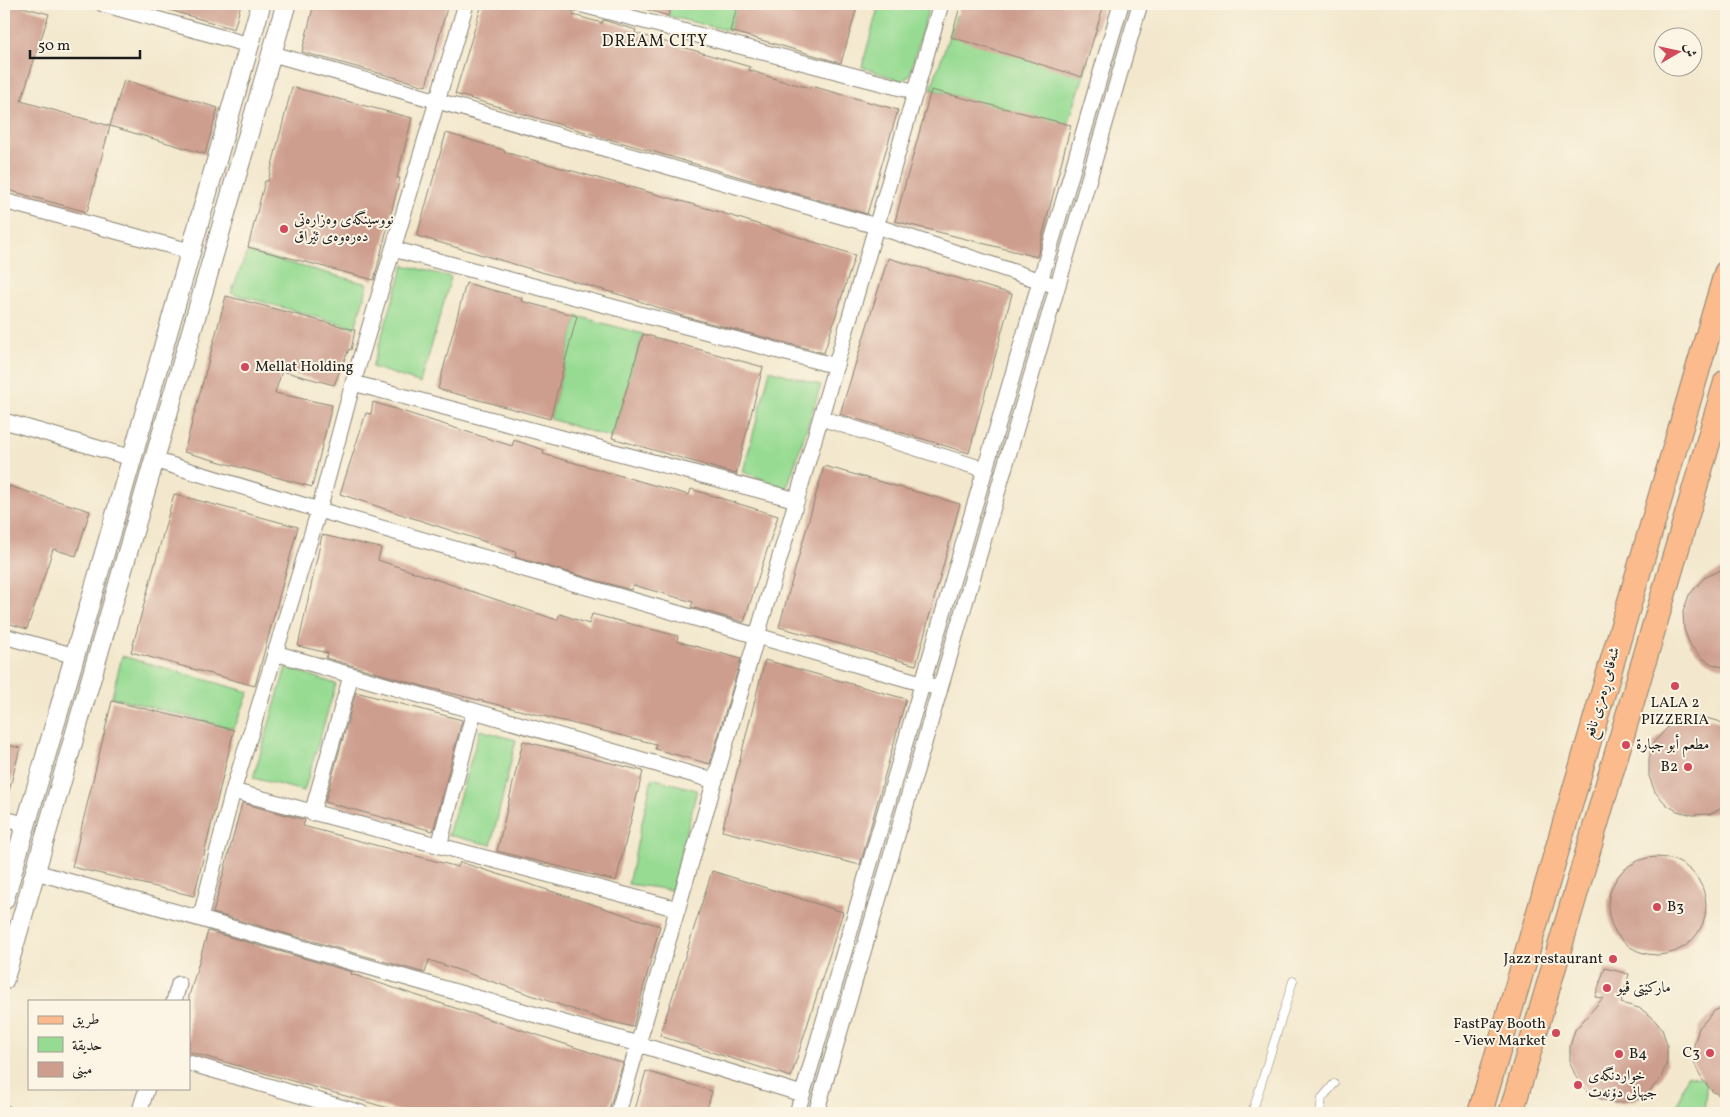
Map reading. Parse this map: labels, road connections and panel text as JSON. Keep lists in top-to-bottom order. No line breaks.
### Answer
{"streets":{"main road":["شەقامی ڕەمزی نافع"]},"districts":["DREAM CITY"],"places":["نووسینگەی وەزارەتی دەرەوەی ئێراق","Mellat Holding","LALA 2 PIZZERIA","مطعم أبو جبارة","B2","B3","Jazz restaurant","مارکێتی ڤیو","FastPay Booth - View Market","C3","B4","خواردنگەی جیهانی دۆنەت"],"legend":["طريق","حديقة","مبنى"],"scale_bar":"50 m","north":"right"}
